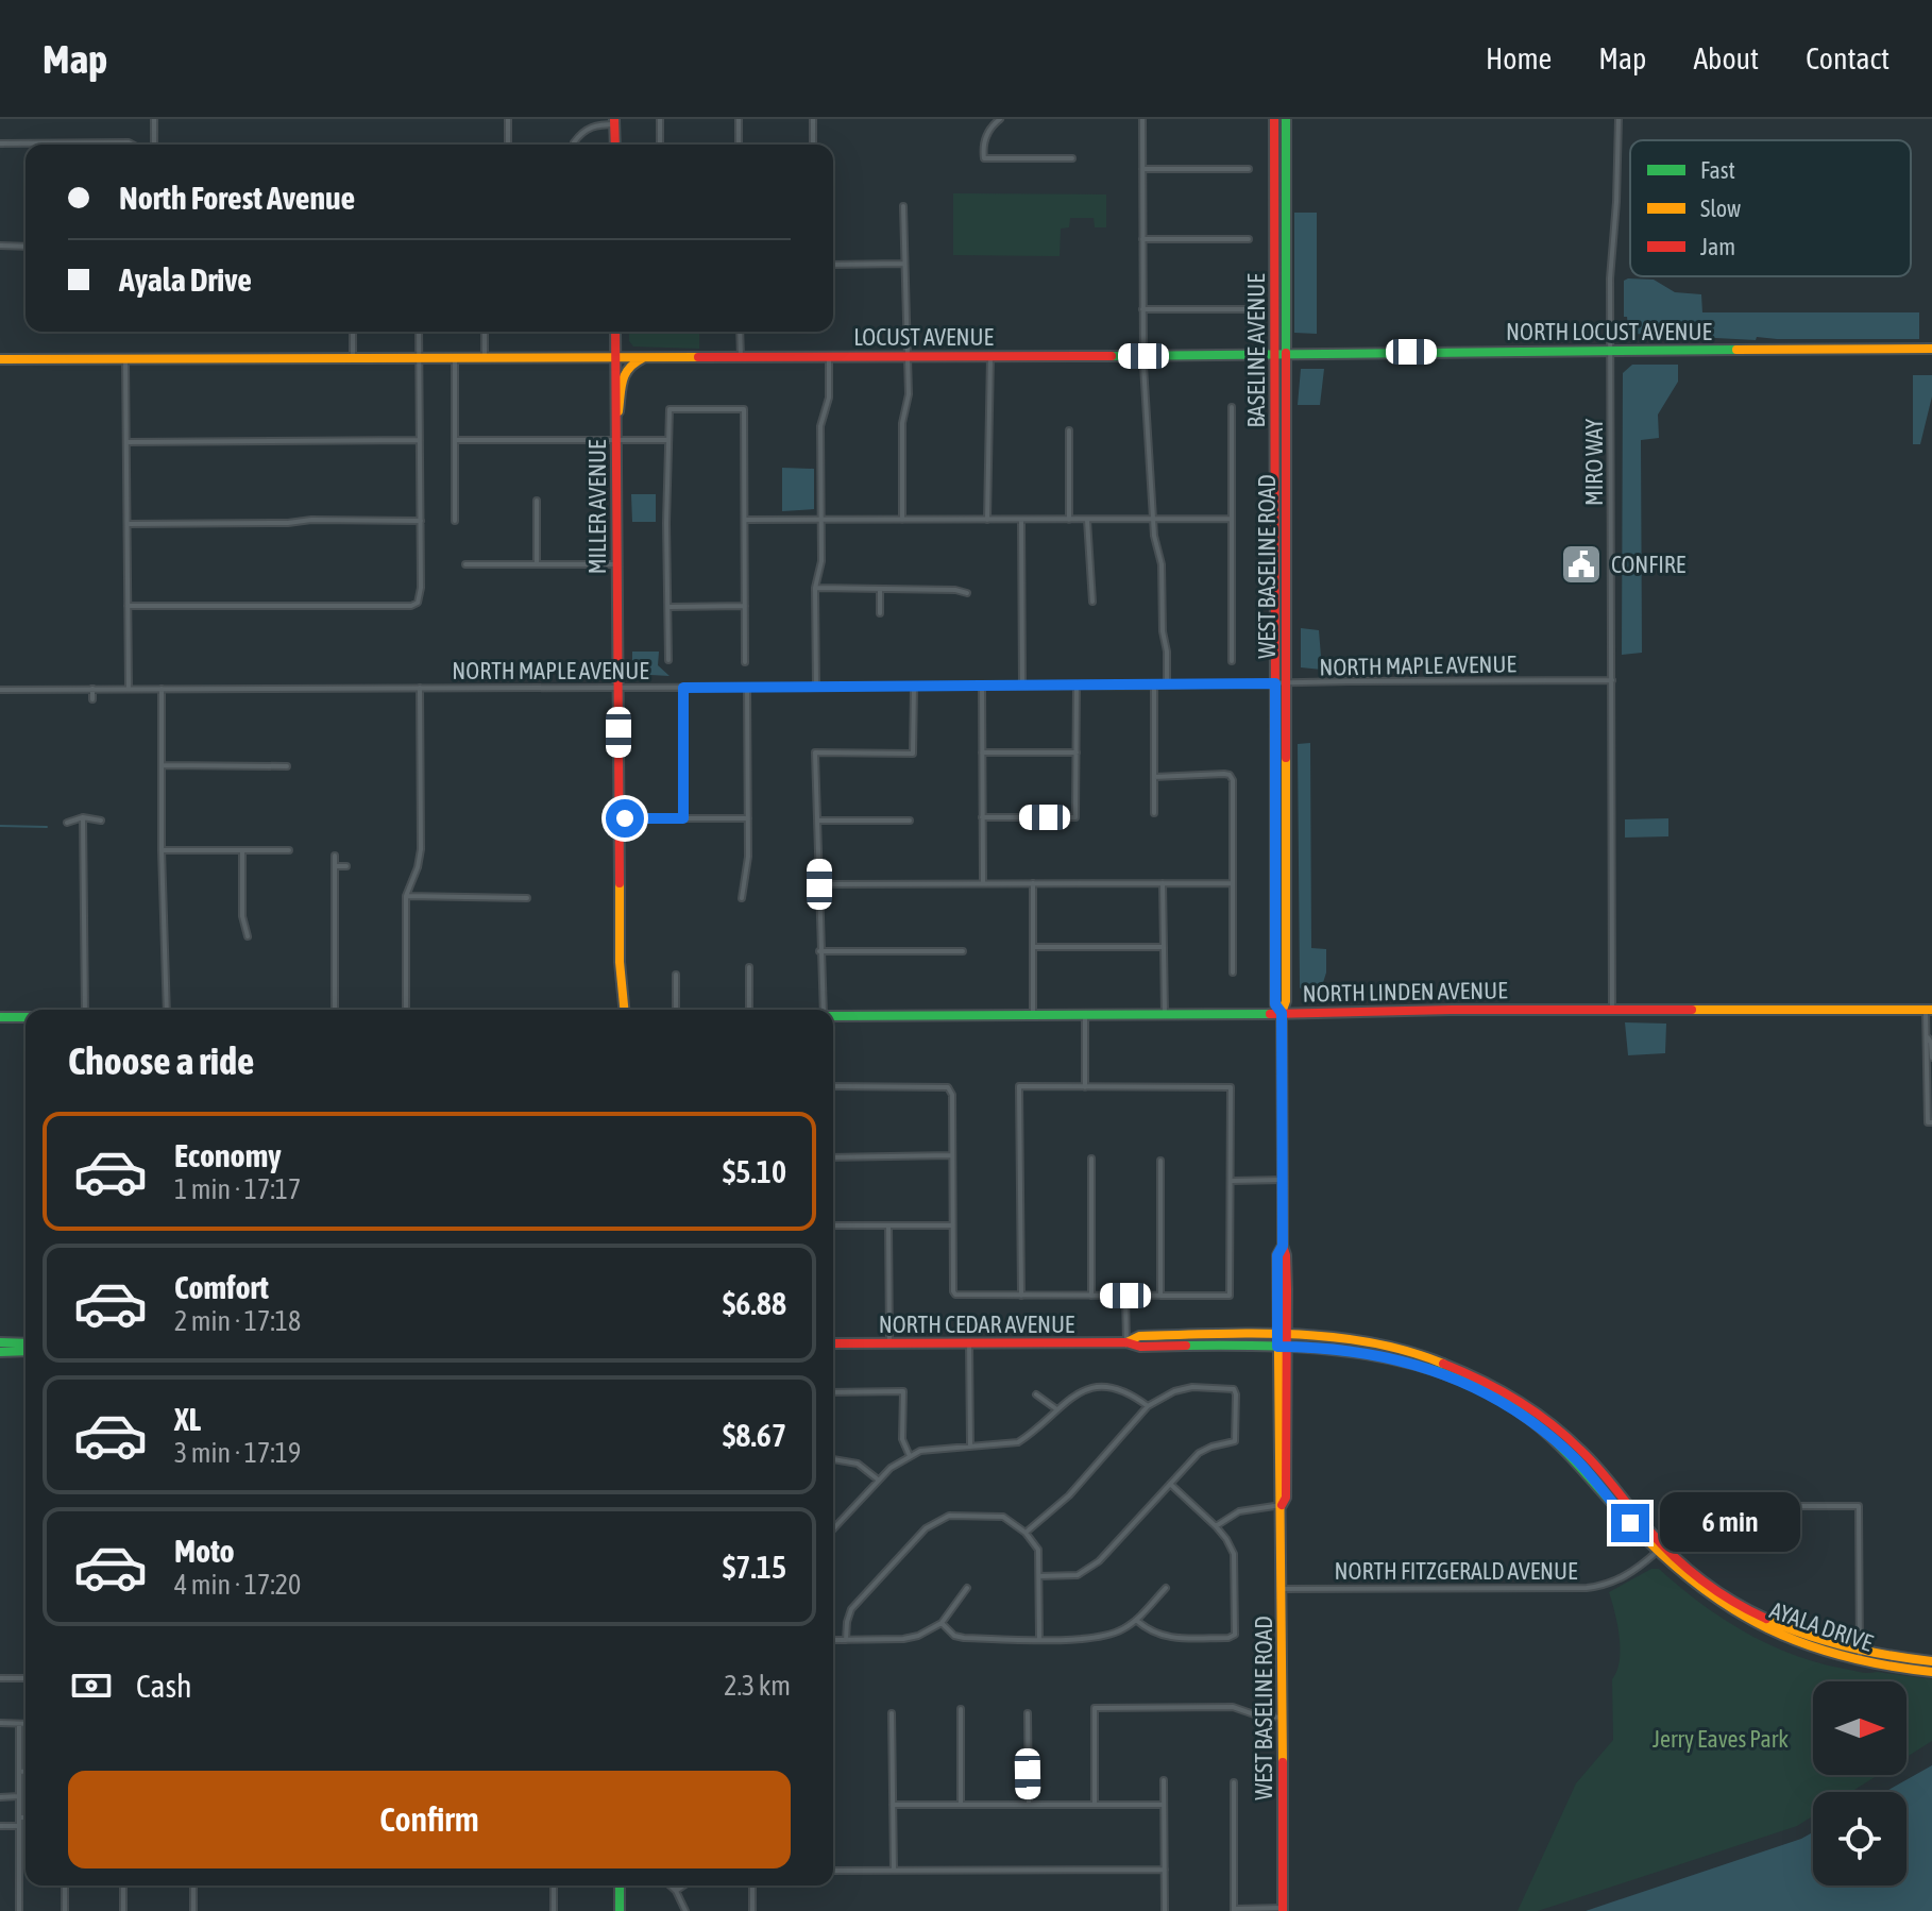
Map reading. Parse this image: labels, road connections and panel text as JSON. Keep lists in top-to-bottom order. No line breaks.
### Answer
{"streets":{"main road":["NORTH LOCUST AVENUE","LOCUST AVENUE","BASELINE AVENUE","MILLER AVENUE","WEST BASELINE ROAD","NORTH LINDEN AVENUE","NORTH CEDAR AVENUE","AYALA DRIVE"],"street":["MIRO WAY","NORTH MAPLE AVENUE","NORTH FITZGERALD AVENUE"]},"crossings":[["NORTH LOCUST AVENUE","LOCUST AVENUE"],["NORTH LOCUST AVENUE","MIRO WAY"],["NORTH LOCUST AVENUE","WEST BASELINE ROAD"],["LOCUST AVENUE","BASELINE AVENUE"],["LOCUST AVENUE","MILLER AVENUE"],["LOCUST AVENUE","WEST BASELINE ROAD"],["BASELINE AVENUE","WEST BASELINE ROAD"],["BASELINE AVENUE","NORTH MAPLE AVENUE"],["MIRO WAY","NORTH MAPLE AVENUE"],["MIRO WAY","NORTH LINDEN AVENUE"],["MILLER AVENUE","NORTH MAPLE AVENUE"],["WEST BASELINE ROAD","NORTH MAPLE AVENUE"],["WEST BASELINE ROAD","NORTH LINDEN AVENUE"],["WEST BASELINE ROAD","NORTH CEDAR AVENUE"],["WEST BASELINE ROAD","NORTH FITZGERALD AVENUE"],["WEST BASELINE ROAD","AYALA DRIVE"],["NORTH CEDAR AVENUE","AYALA DRIVE"],["NORTH FITZGERALD AVENUE","AYALA DRIVE"]],"parks":["Jerry Eaves Park"],"places":{"public building":["CONFIRE"]},"legend":["Fast","Slow","Jam"],"north":"right","page":{"header":"Map","nav":["Home","Map","About","Contact"],"banner":["North Forest Avenue","Ayala Drive"],"heading":"Choose a ride","list":[{"name":"Economy","note":"1 min · 17:17","value":"$5.10"},{"name":"Comfort","note":"2 min · 17:18","value":"$6.88"},{"name":"XL","note":"3 min · 17:19","value":"$8.67"},{"name":"Moto","note":"4 min · 17:20","value":"$7.15"}],"bubble":"6 min","pay":["Cash","2.3 km"],"buttons":"Confirm"}}
